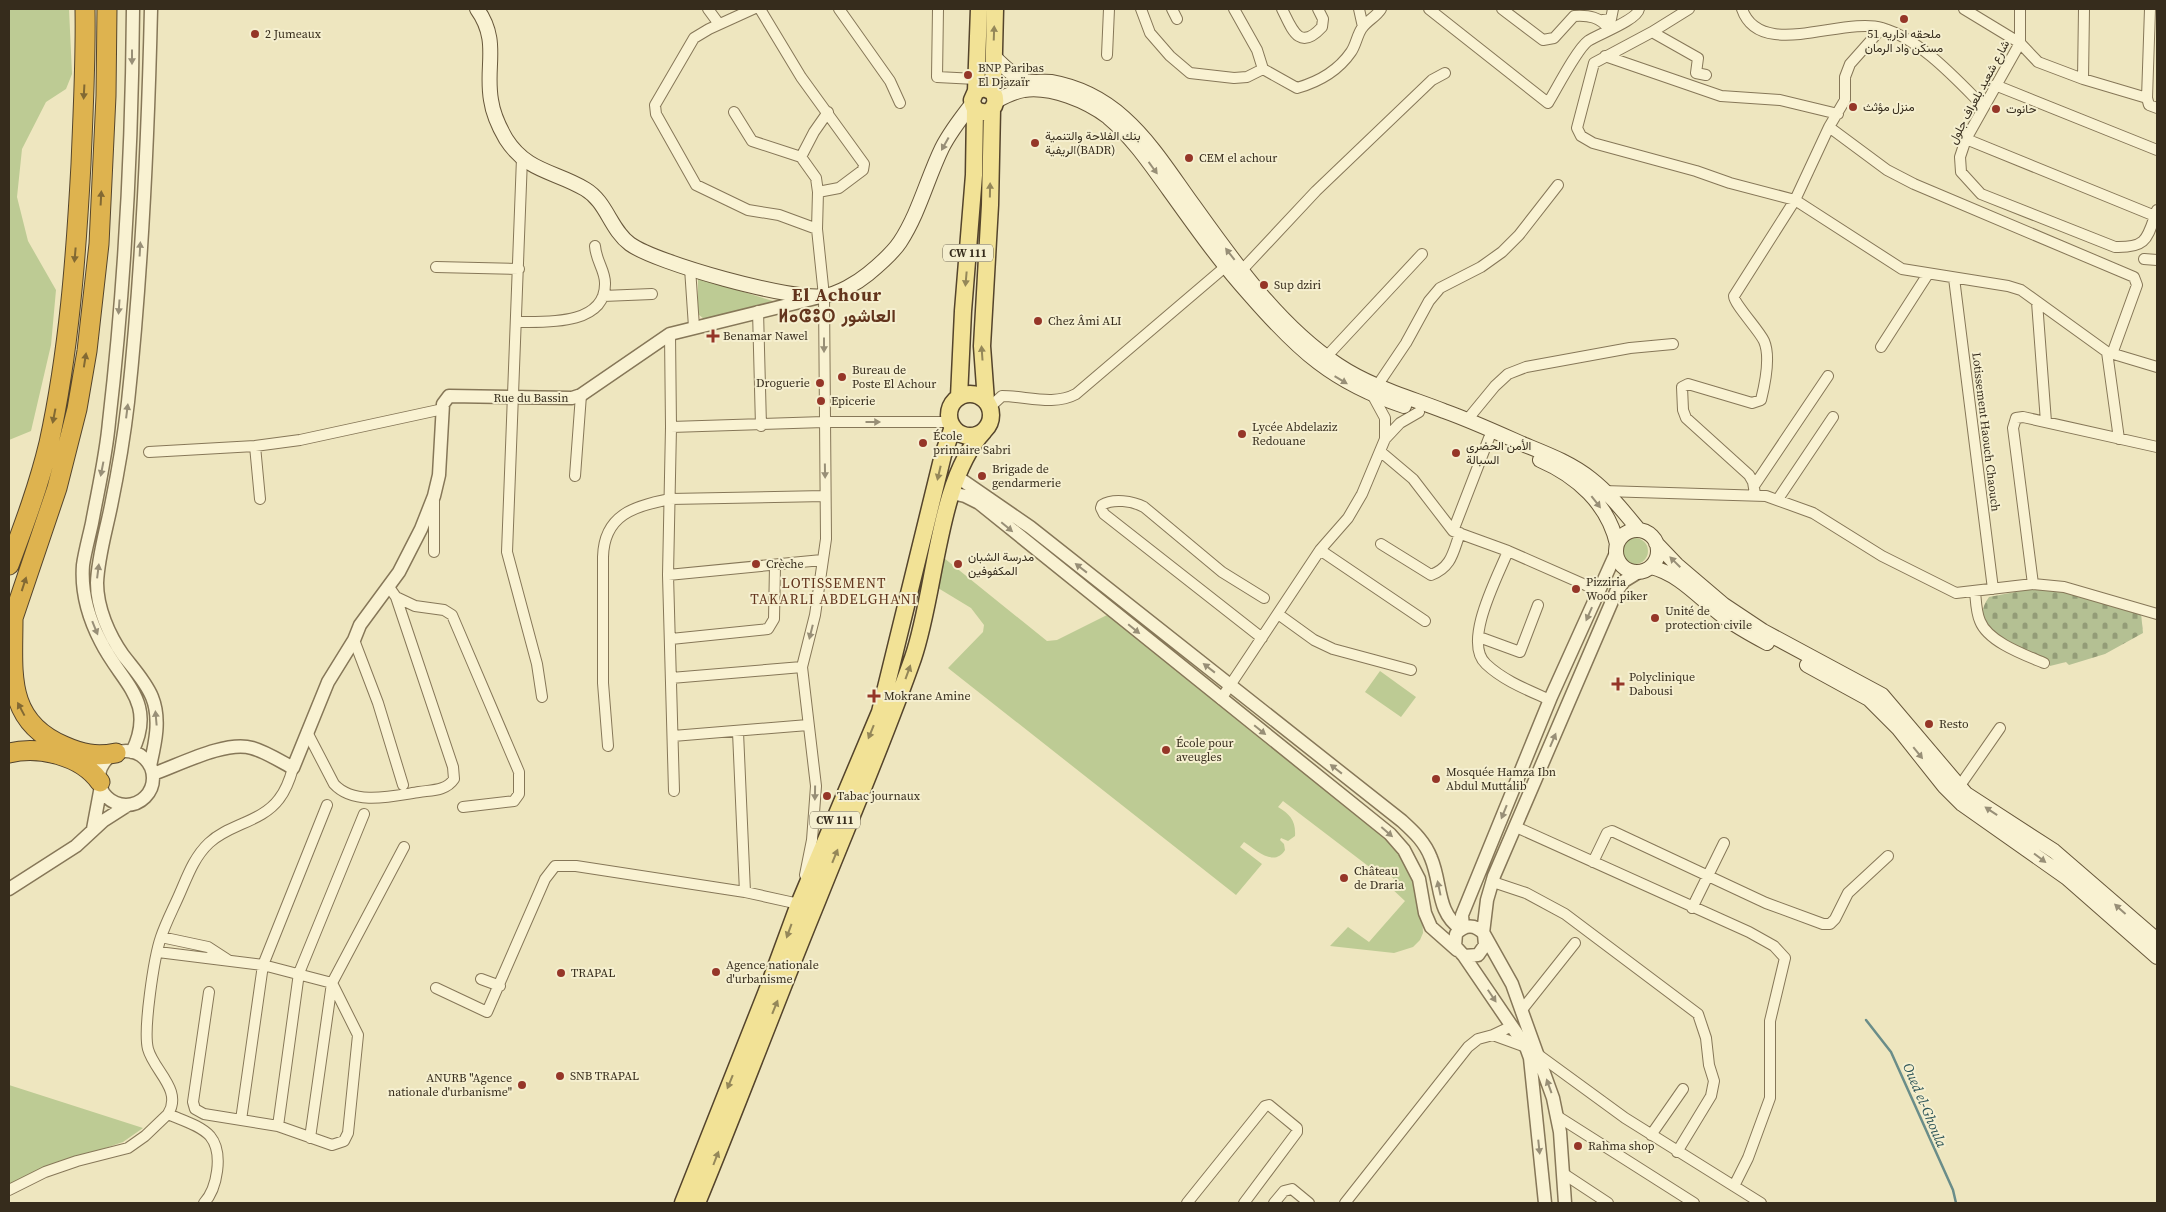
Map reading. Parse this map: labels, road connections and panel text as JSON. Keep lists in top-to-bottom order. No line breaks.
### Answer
{"streets":{"main road":["CW 111"],"street":["شارع شعيد بلعراف جلول","Rue du Bassin","Lotissement Haouch Chaouch"]},"districts":["El Achour ⵍⴰⵛⵓⵔ العاشور","LOTISSEMENT TAKARLI ABDELGHANI"],"water":["Oued el-Ghoula"],"places":{"other":["ملحقه اداريه 51 مسكن واد الرمان","2 Jumeaux","BNP Paribas El Djazaïr","منزل مؤثث","حانوت","بنك الفلاحة والتنمية الريفية(BADR)","CEM el achour","Sup dziri","Chez Âmi ALI","Bureau de Poste El Achour","Droguerie","Epicerie","Lycée Abdelaziz Redouane","École primaire Sabri","الأمن الحضري السبالة","Brigade de gendarmerie","Crèche","مدرسة الشبان المكفوفين","Pizziria Wood piker","Unité de protection civile","Resto","École pour aveugles","Mosquée Hamza Ibn Abdul Muttalib","Tabac journaux","Château de Draria","Agence nationale d'urbanisme","TRAPAL","SNB TRAPAL","ANURB \"Agence nationale d'urbanisme\"","Rahma shop"],"health":["Benamar Nawel","Polyclinique Dabousi","Mokrane Amine"]}}
